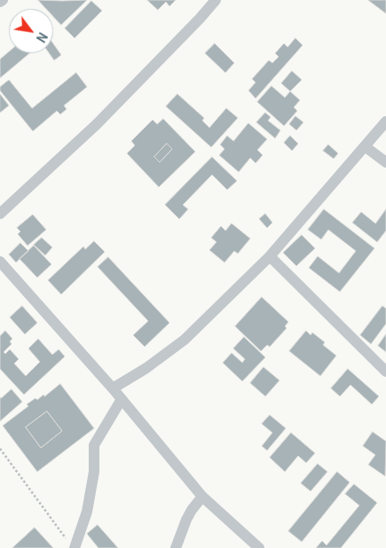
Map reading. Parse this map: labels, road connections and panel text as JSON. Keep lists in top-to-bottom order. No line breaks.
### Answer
{"north":"bottom right"}
